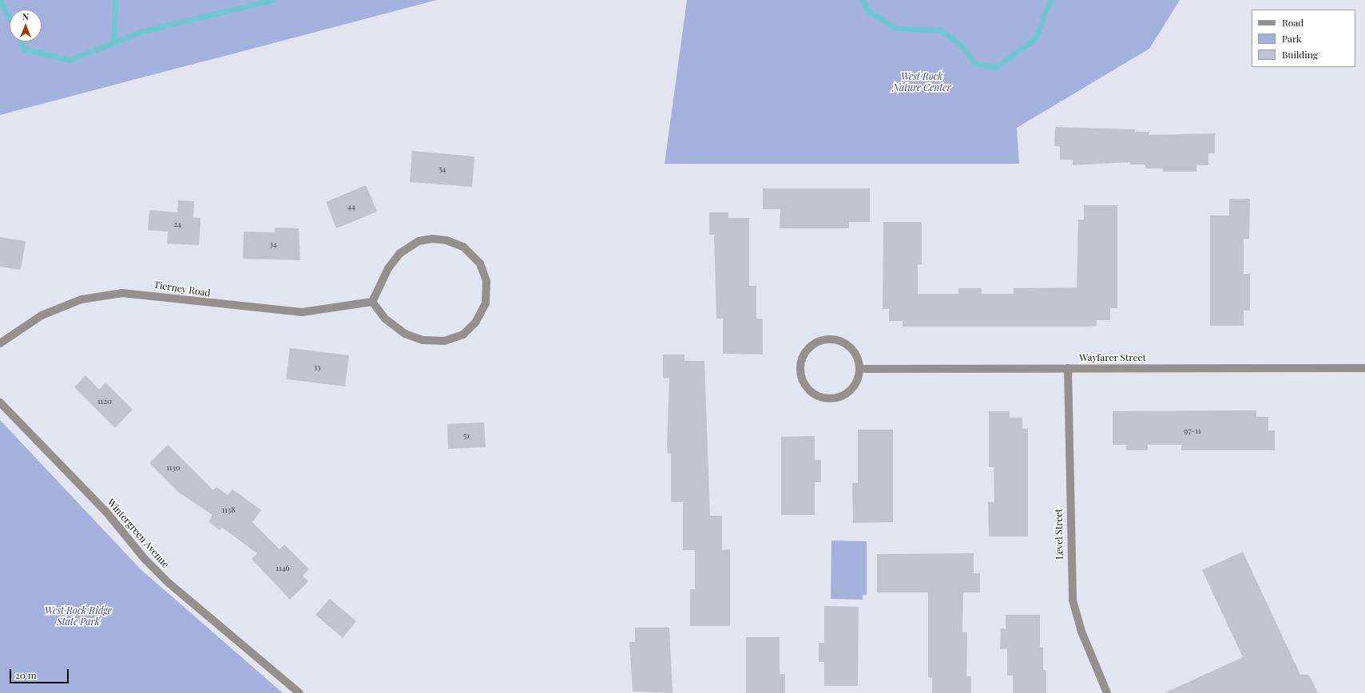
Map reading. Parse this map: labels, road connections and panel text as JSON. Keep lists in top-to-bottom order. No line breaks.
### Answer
{"streets":{"street":["Tierney Road","Wayfarer Street","Wintergreen Avenue","Level Street"]},"crossings":[["Wayfarer Street","Level Street"]],"parks":["West Rock Nature Center","West Rock Ridge State Park"],"house_numbers":["54","44","24","34","33","1120","97-11","51","1130","1138","1146"],"legend":["Road","Park","Building"],"scale_bar":"20 m","north":"top"}
